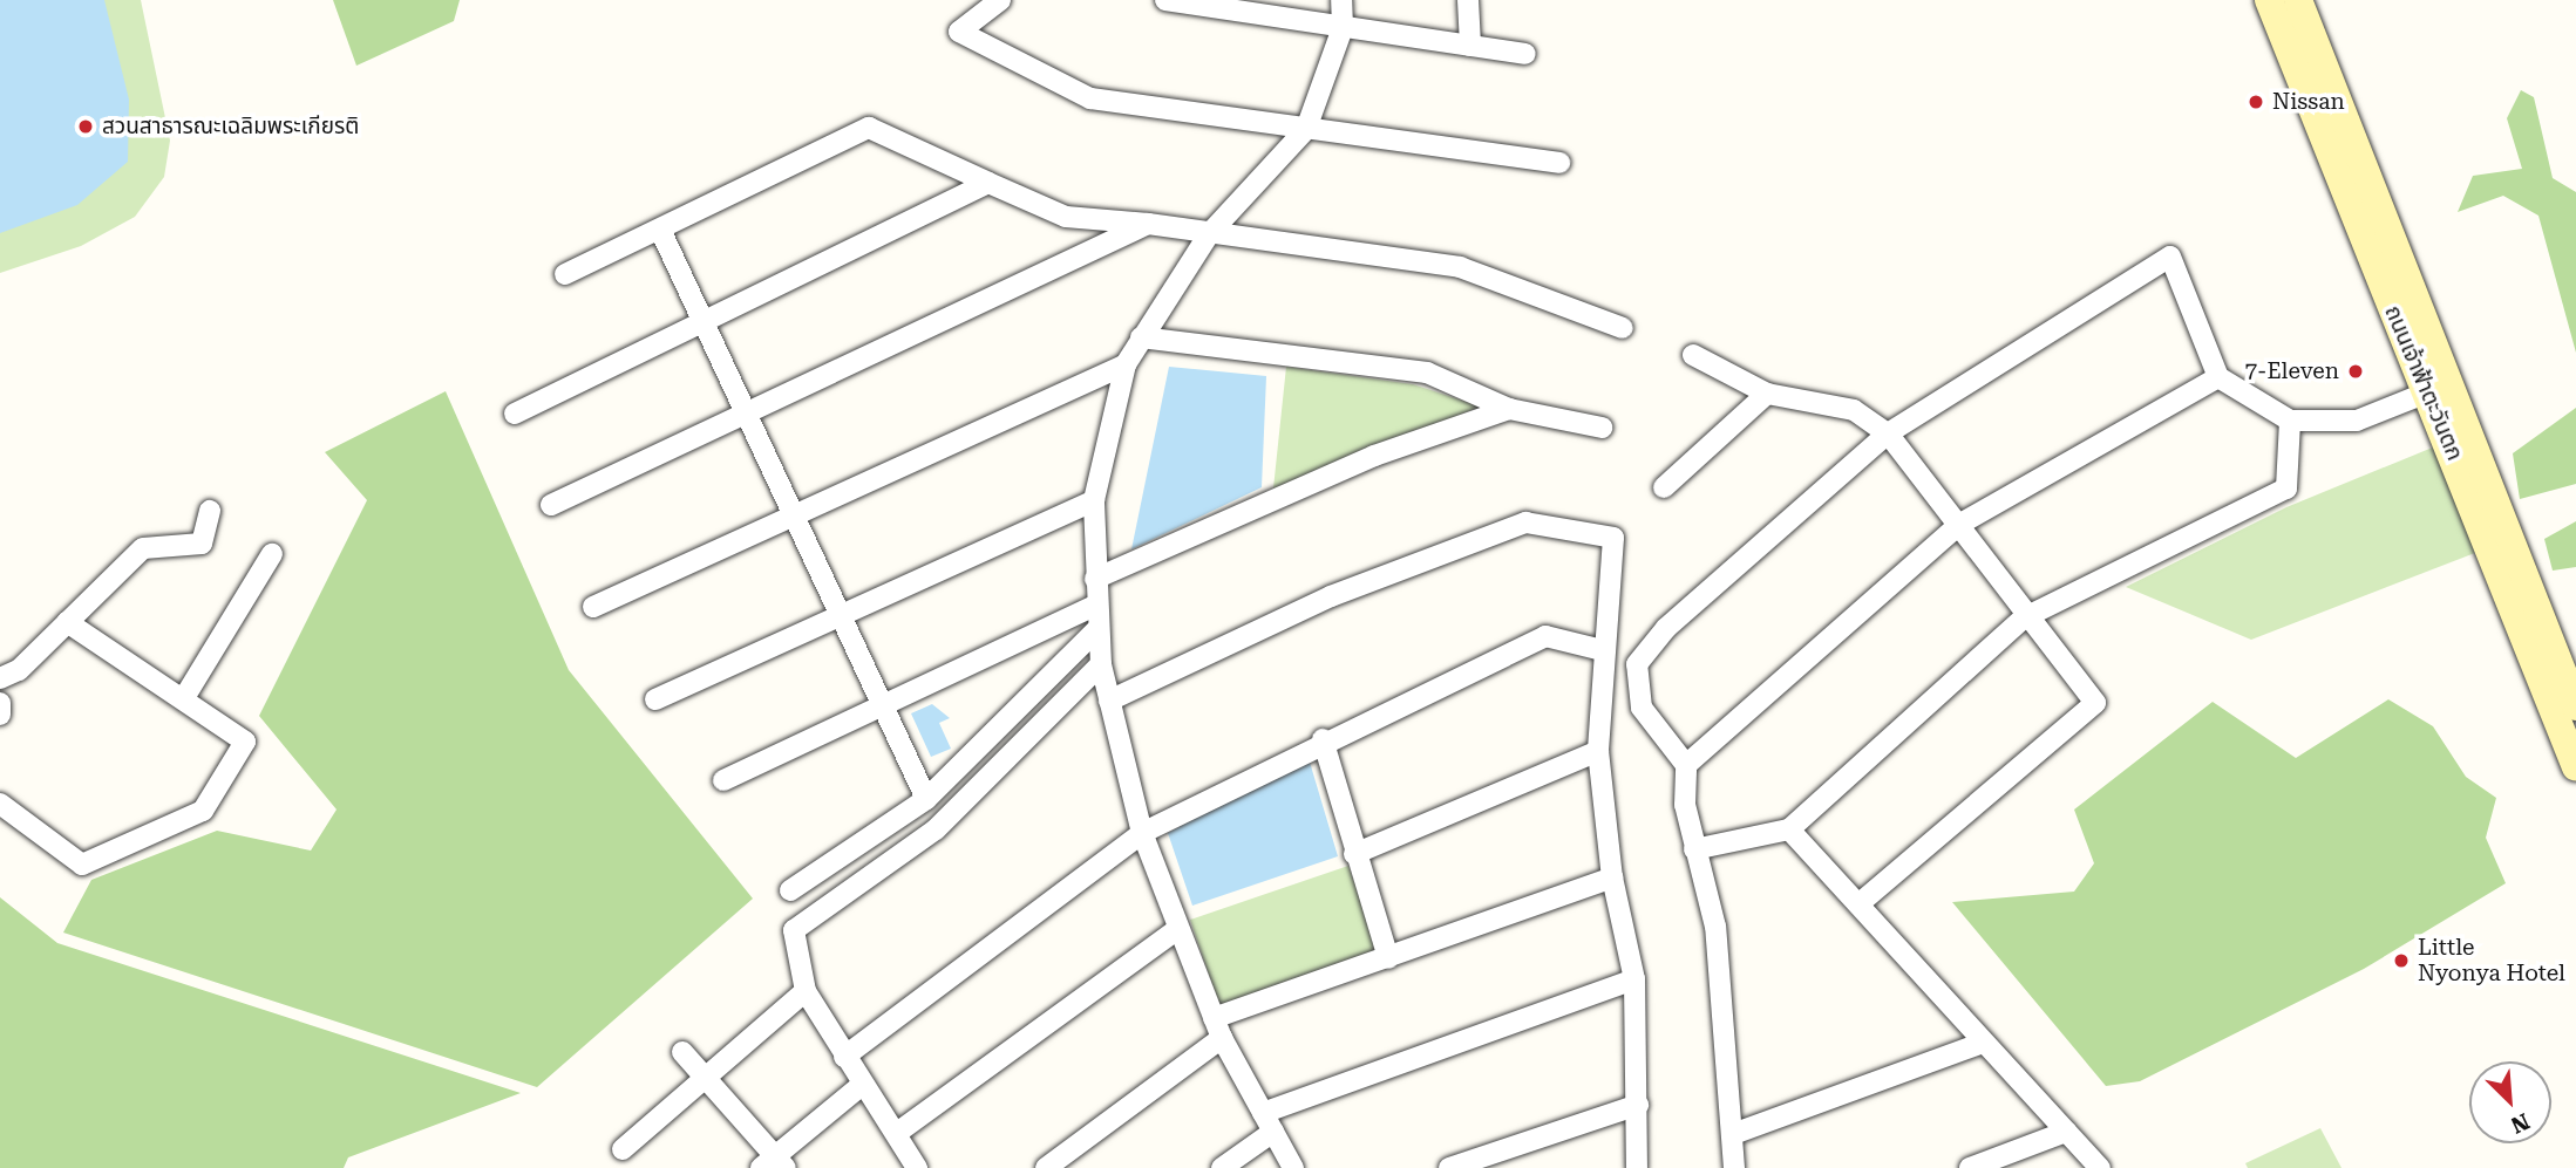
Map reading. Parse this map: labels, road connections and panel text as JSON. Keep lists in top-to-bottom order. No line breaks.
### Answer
{"streets":{"main road":["ถนนเจ้าฟ้าตะวันตก"]},"places":["Nissan","สวนสาธารณะเฉลิมพระเกียรติ","7-Eleven","Little Nyonya Hotel"],"north":"bottom right"}
